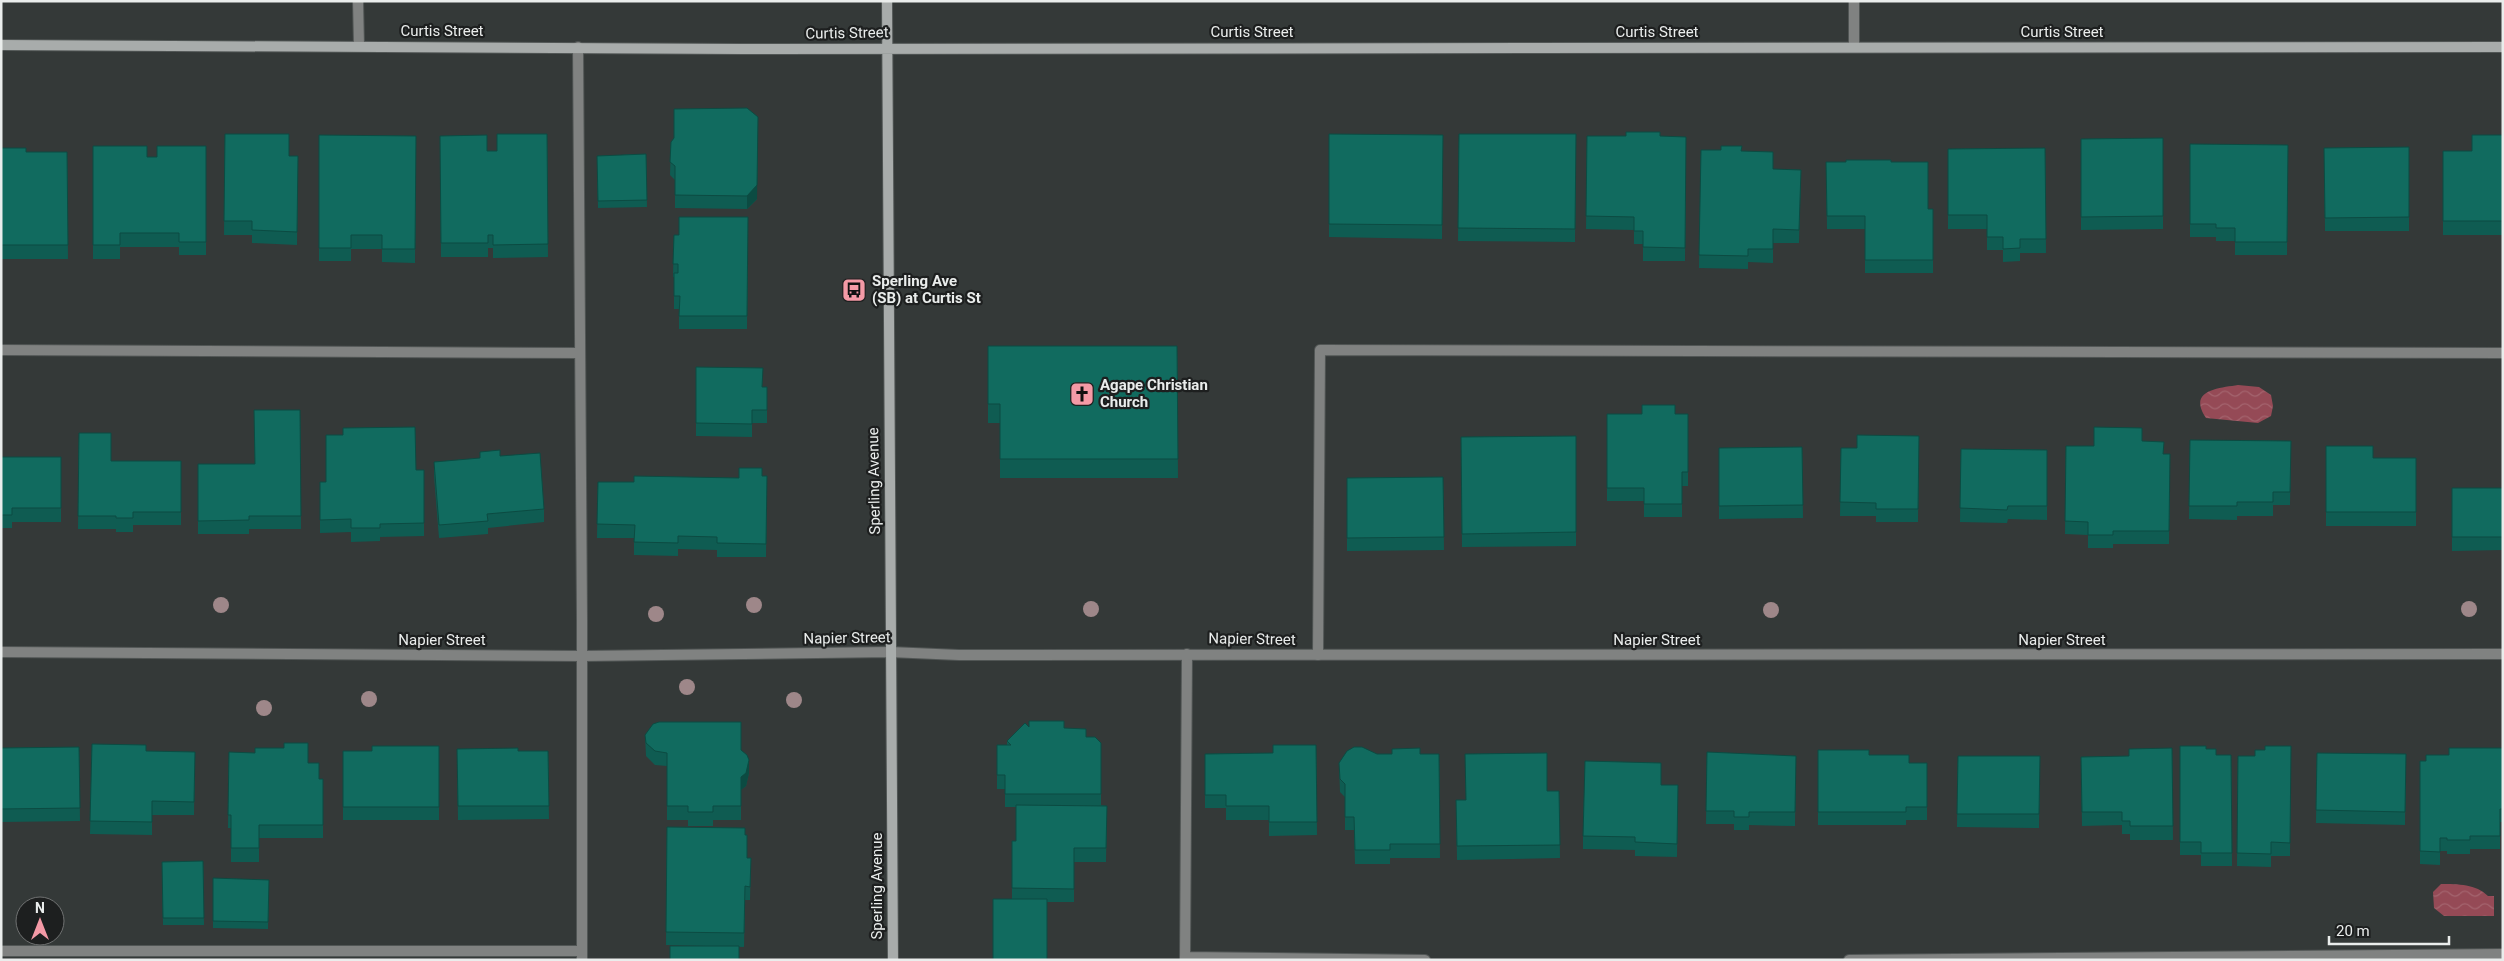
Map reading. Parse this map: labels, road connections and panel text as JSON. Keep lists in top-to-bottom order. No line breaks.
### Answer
{"streets":{"street":["Curtis Street","Sperling Avenue","Napier Street"]},"crossings":[["Curtis Street","Sperling Avenue"],["Sperling Avenue","Napier Street"]],"places":{"bus stop":["Sperling Ave (SB) at Curtis St"],"church":["Agape Christian Church"]},"scale_bar":"20 m","north":"top"}
